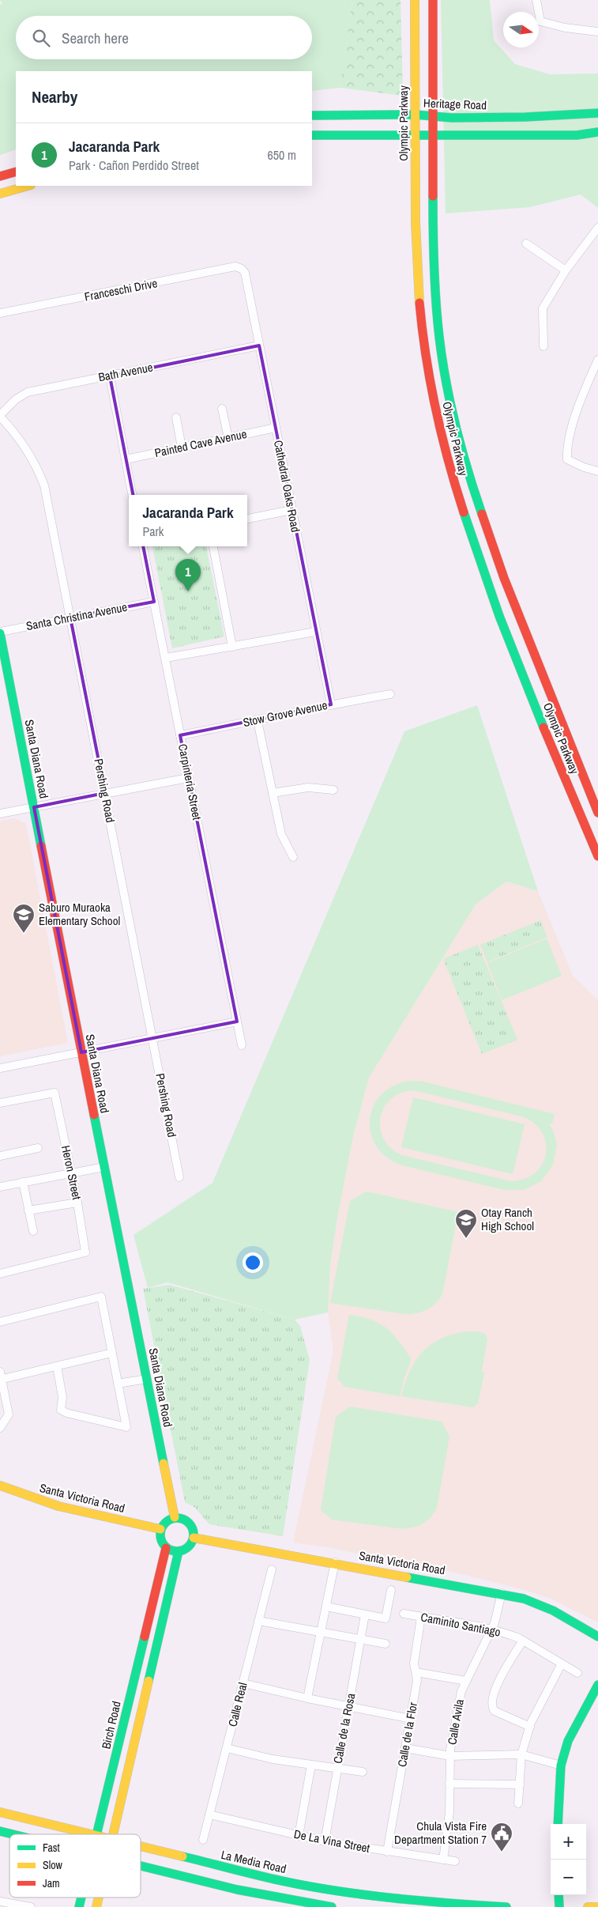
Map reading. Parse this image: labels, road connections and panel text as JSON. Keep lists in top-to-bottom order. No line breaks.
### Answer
{"streets":{"main road":["Heritage Road","Olympic Parkway","Santa Diana Road","Santa Victoria Road","Birch Road","La Media Road"],"street":["Franceschi Drive","Bath Avenue","Painted Cave Avenue","Cathedral Oaks Road","Santa Christina Avenue","Stow Grove Avenue","Carpinteria Street","Pershing Road","Heron Street","Caminito Santiago","Calle Real","Calle Avila","Calle de la Rosa","Calle de la Flor","De La Vina Street"]},"crossings":[["Heritage Road","Olympic Parkway"],["Franceschi Drive","Cathedral Oaks Road"],["Bath Avenue","Cathedral Oaks Road"],["Bath Avenue","Pershing Road"],["Painted Cave Avenue","Cathedral Oaks Road"],["Cathedral Oaks Road","Stow Grove Avenue"],["Santa Christina Avenue","Santa Diana Road"],["Santa Christina Avenue","Carpinteria Street"],["Santa Christina Avenue","Pershing Road"],["Stow Grove Avenue","Carpinteria Street"],["Santa Diana Road","Santa Victoria Road"],["Santa Diana Road","Birch Road"],["Santa Victoria Road","Calle Avila"],["Santa Victoria Road","Birch Road"],["Caminito Santiago","Calle Avila"],["Caminito Santiago","Calle de la Flor"],["Calle Real","De La Vina Street"],["Calle Avila","De La Vina Street"],["Calle de la Rosa","De La Vina Street"],["Calle de la Flor","De La Vina Street"]],"places":{"school or university":["Saburo Muraoka Elementary School","Otay Ranch High School"],"public building":["Chula Vista Fire Department Station 7"]},"legend":["Fast","Slow","Jam"],"north":"right","page":{"search":"Search here","heading":"Nearby","list":[{"mark":"1","name":"Jacaranda Park","note":"Park · Cañon Perdido Street","value":"650 m"}],"popup":["Jacaranda Park","Park"],"pins":"1","map_buttons":["+","−"]}}
